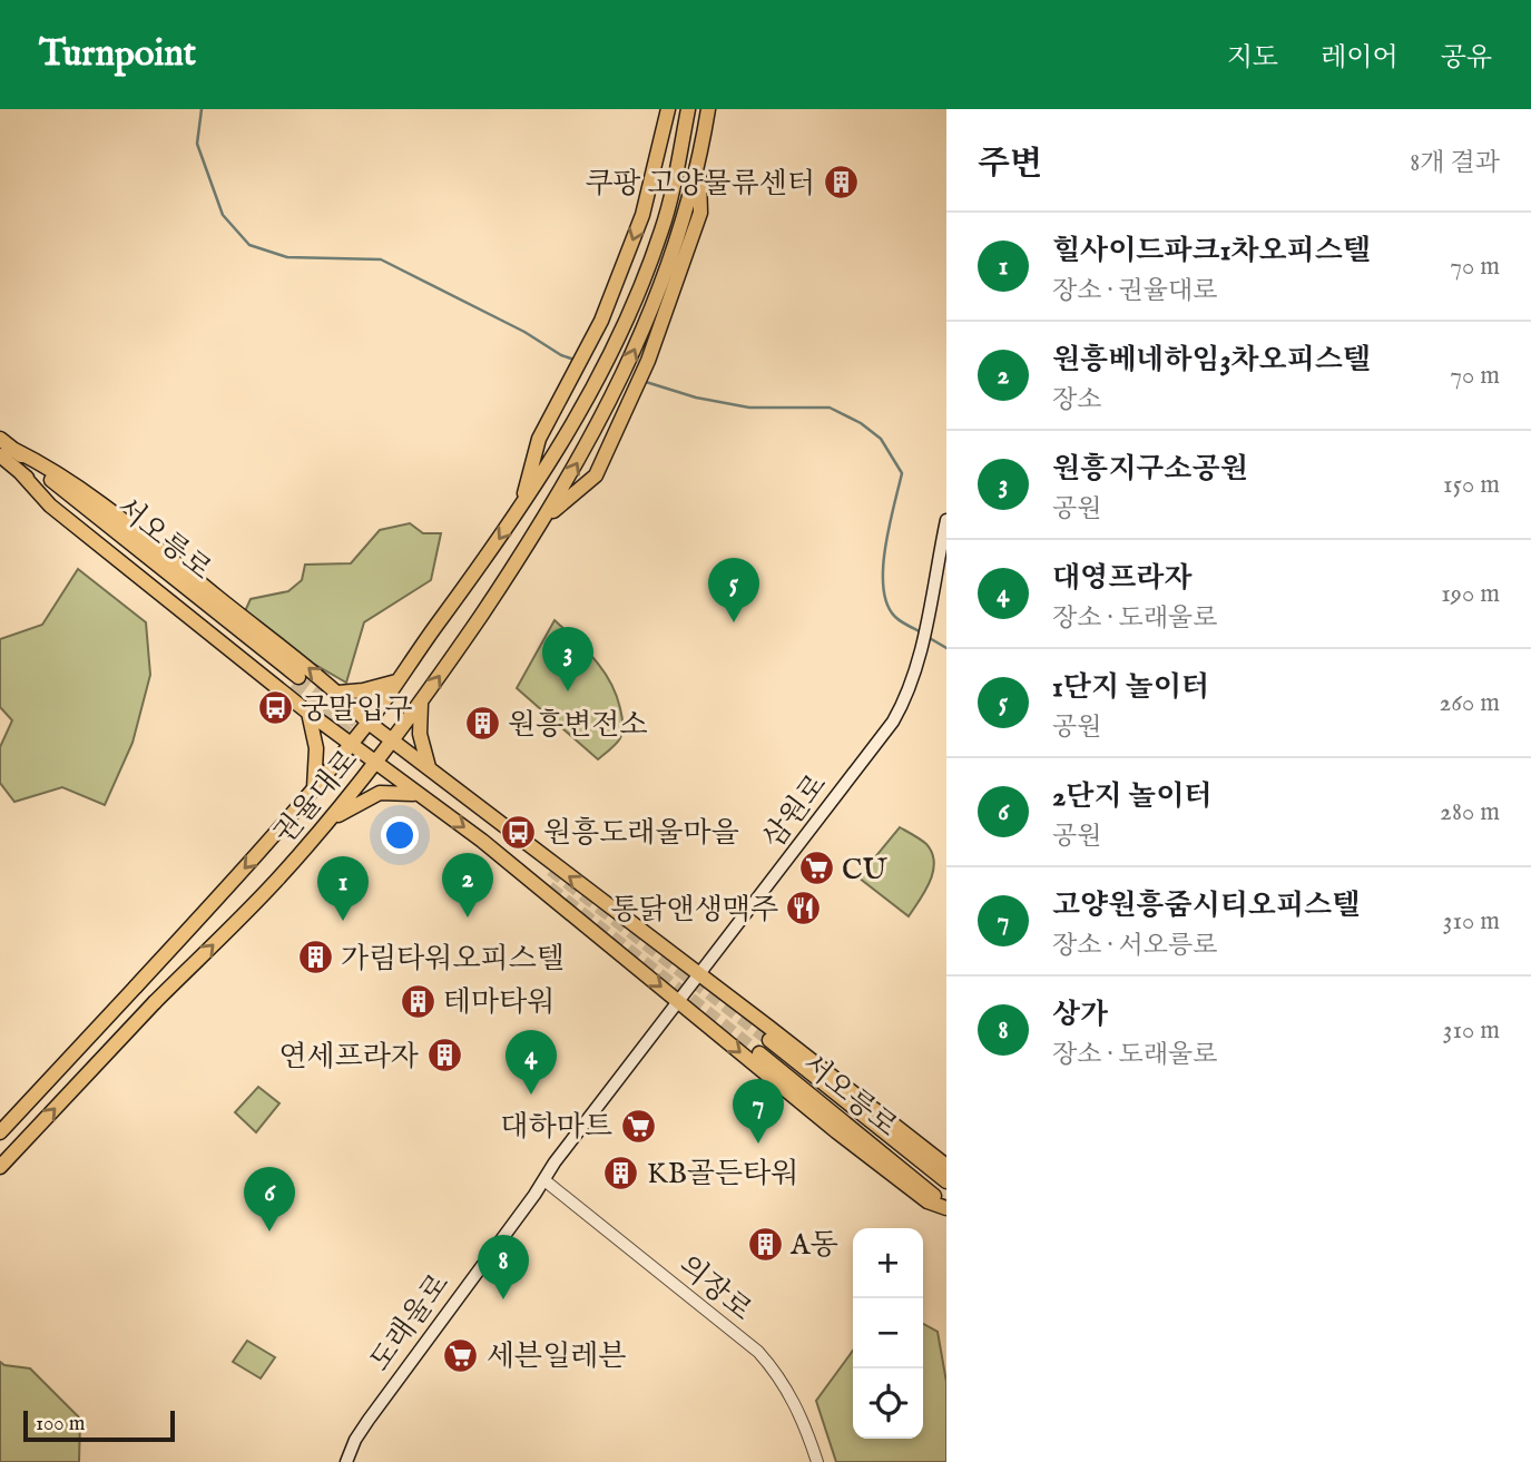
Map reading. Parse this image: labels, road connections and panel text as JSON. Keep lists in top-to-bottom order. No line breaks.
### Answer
{"streets":{"main road":["서오릉로","권율대로","삼원로","도래울로"],"street":["의장로"]},"crossings":[["삼원로","도래울로"],["의장로","도래울로"]],"places":{"building":["쿠팡 고양물류센터","원흥변전소","가림타워오피스텔","테마타워","연세프라자","KB골든타워","A동"],"bus stop":["궁말입구","원흥도래울마을"],"supermarket":["CU","대하마트","세븐일레븐"],"restaurant":["통닭앤생맥주"]},"scale_bar":"100 m","page":{"header":"Turnpoint","nav":["지도","레이어","공유"],"heading":["주변","8개 결과"],"list":[{"mark":"1","name":"힐사이드파크1차오피스텔","note":"장소 · 권율대로","value":"70 m"},{"mark":"2","name":"원흥베네하임3차오피스텔","note":"장소","value":"70 m"},{"mark":"3","name":"원흥지구소공원","note":"공원","value":"150 m"},{"mark":"4","name":"대영프라자","note":"장소 · 도래울로","value":"190 m"},{"mark":"5","name":"1단지 놀이터","note":"공원","value":"260 m"},{"mark":"6","name":"2단지 놀이터","note":"공원","value":"280 m"},{"mark":"7","name":"고양원흥줌시티오피스텔","note":"장소 · 서오릉로","value":"310 m"},{"mark":"8","name":"상가","note":"장소 · 도래울로","value":"310 m"}],"pins":["5","3","2","1","4","7","6","8"],"map_buttons":["+","−"],"scale":"100 m"}}
